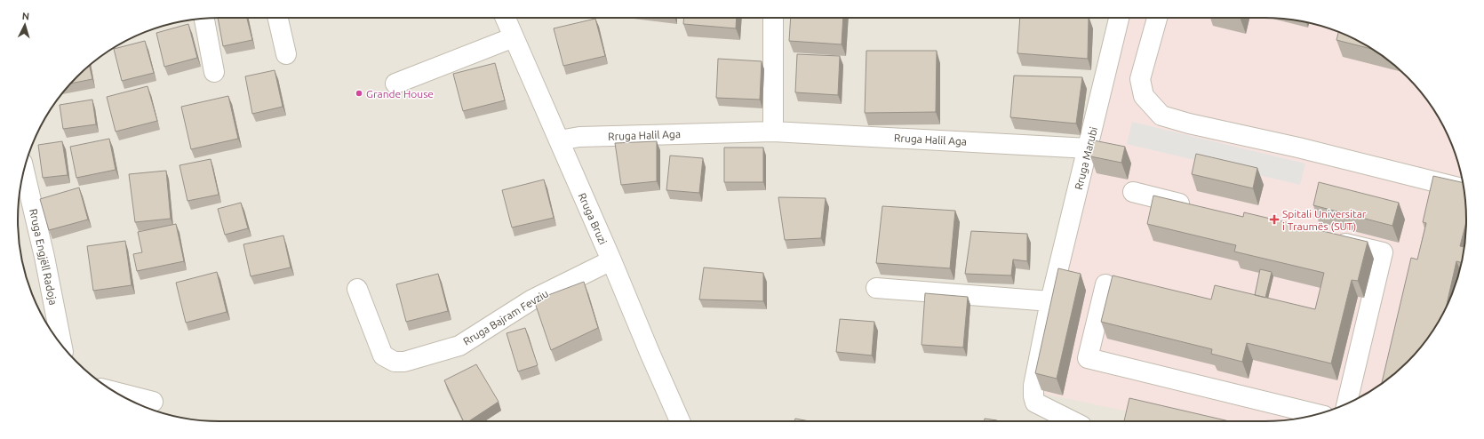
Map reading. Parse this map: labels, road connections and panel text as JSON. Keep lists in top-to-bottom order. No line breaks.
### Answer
{"streets":{"street":["Rruga Halil Aga","Rruga Marubi","Rruga Bruzi","Rruga Engjëll Radoja","Rruga Bajram Fevziu"]},"crossings":[["Rruga Halil Aga","Rruga Marubi"],["Rruga Halil Aga","Rruga Bruzi"],["Rruga Bruzi","Rruga Bajram Fevziu"]],"places":{"other":["Grande House"],"health":["Spitali Universitar i Traumës (SUT)"]},"north":"top"}
